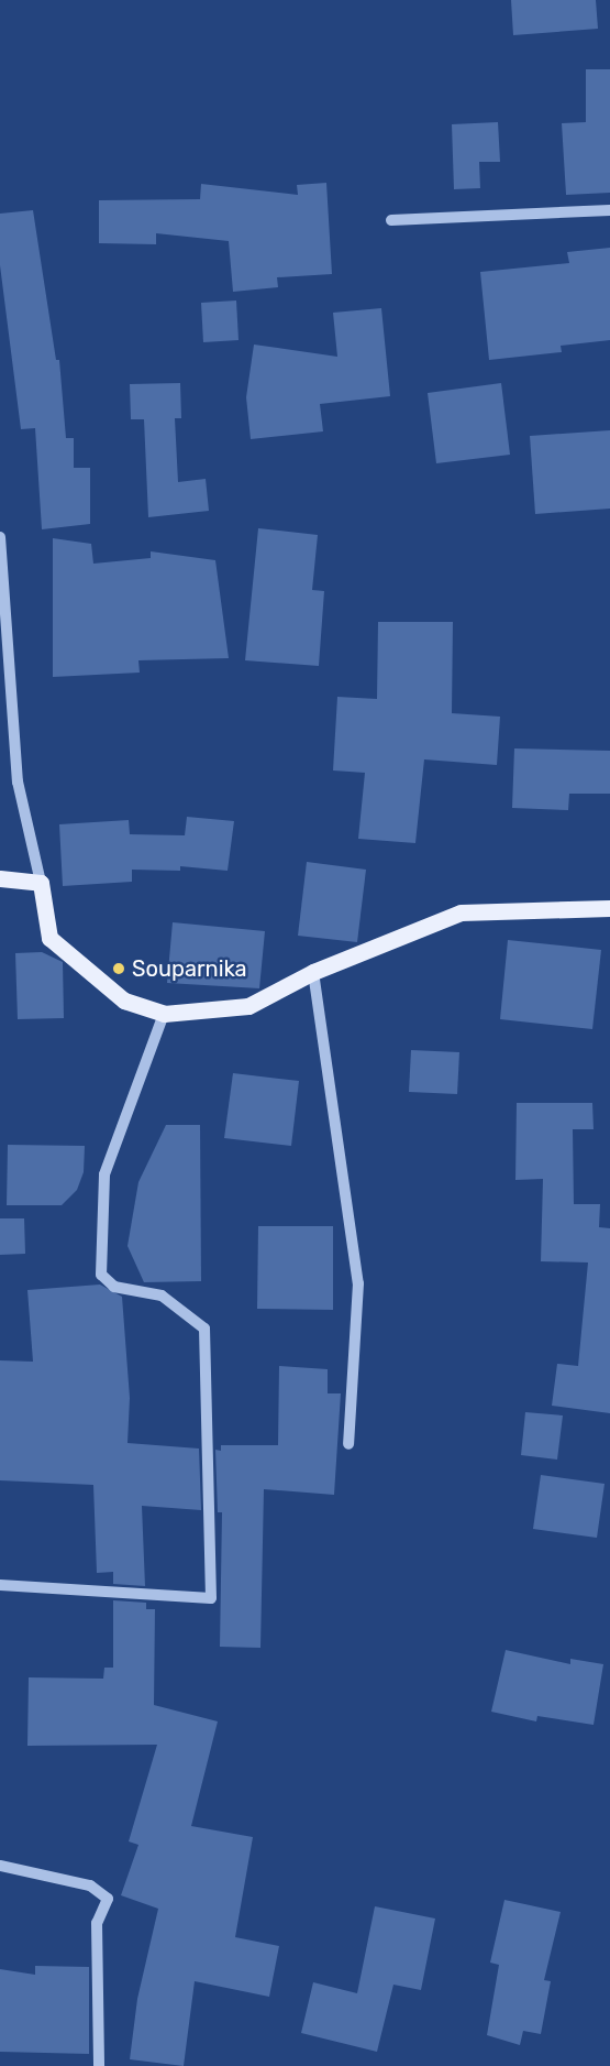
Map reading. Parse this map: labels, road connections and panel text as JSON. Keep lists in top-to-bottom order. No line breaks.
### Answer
{"places":["Souparnika"]}
